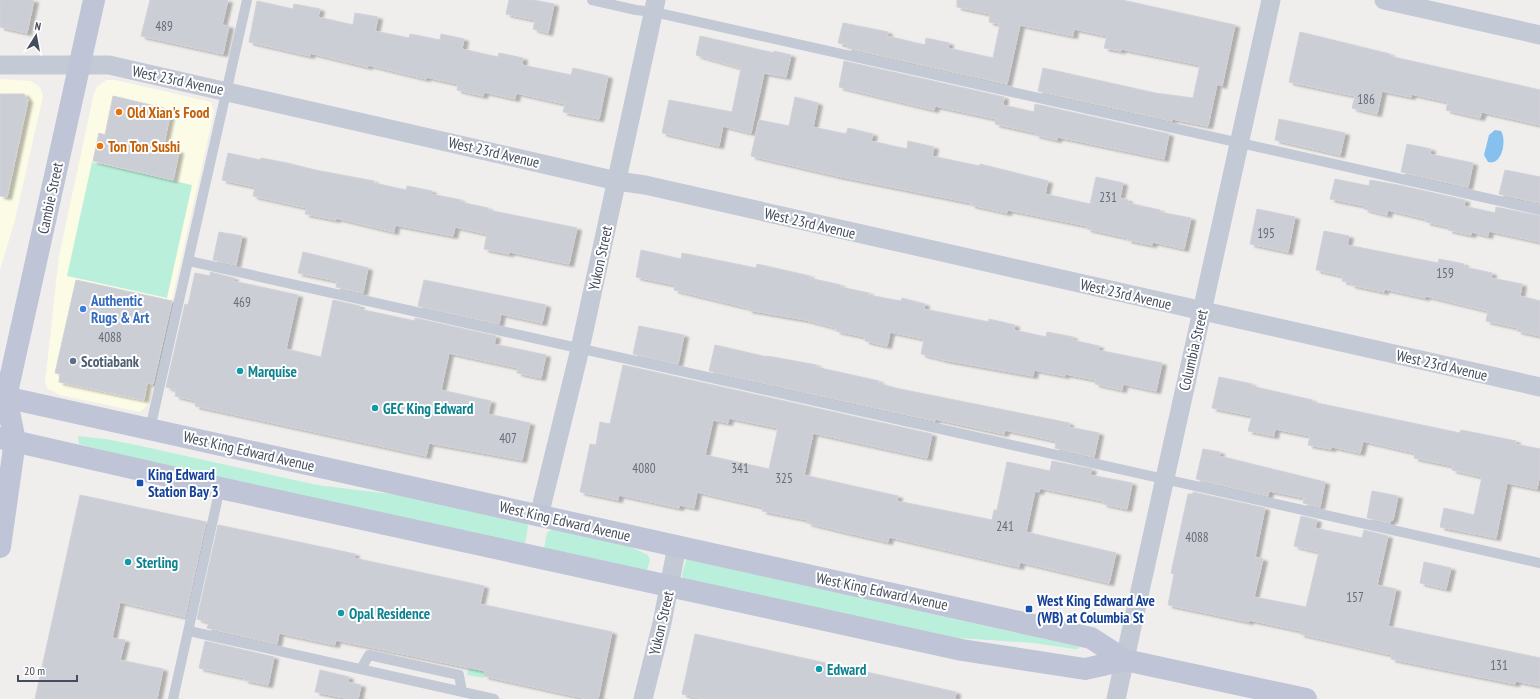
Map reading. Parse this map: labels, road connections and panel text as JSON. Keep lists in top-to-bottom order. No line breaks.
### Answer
{"streets":{"main road":["Cambie Street","West King Edward Avenue"],"street":["West 23rd Avenue","Yukon Street","Columbia Street"]},"crossings":[["West 23rd Avenue","Cambie Street"],["West 23rd Avenue","Yukon Street"],["West 23rd Avenue","Columbia Street"],["Cambie Street","West King Edward Avenue"],["Yukon Street","West King Edward Avenue"],["Columbia Street","West King Edward Avenue"]],"places":{"other":["Old Xian's Food","Ton Ton Sushi","Authentic Rugs & Art","Scotiabank","Marquise","GEC King Edward","Sterling","Opal Residence","Edward"],"transit":["King Edward Station Bay 3","West King Edward Ave (WB) at Columbia St"]},"house_numbers":["489","186","231","195","159","469","4088","407","4080","341","325","241","4088","157","131"],"scale_bar":"20 m","north":"top"}
